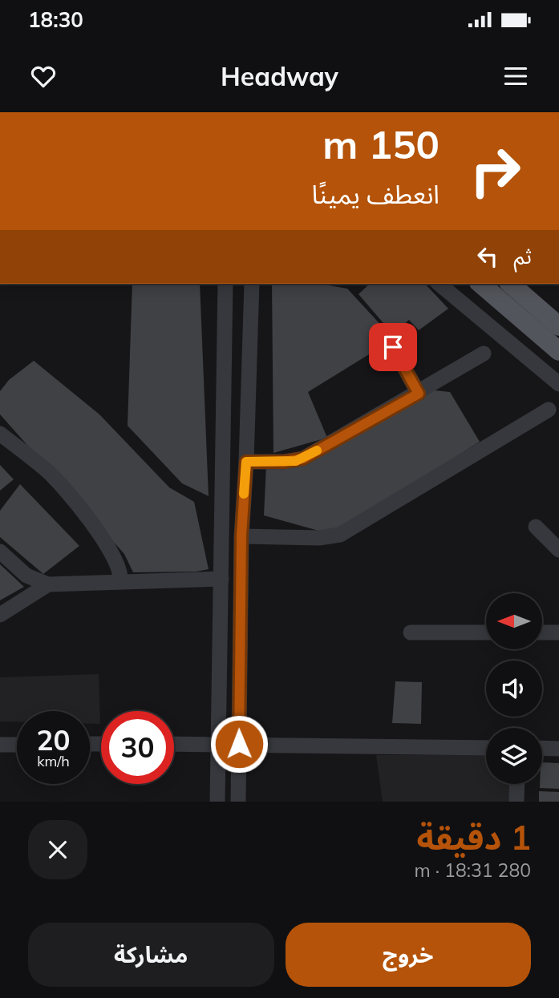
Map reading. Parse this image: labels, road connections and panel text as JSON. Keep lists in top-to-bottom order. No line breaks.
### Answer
{"north":"left","page":{"status":"18:30","header":"Headway","turn":["150 m","انعطف يمينًا"],"then":"ثم","speed":"20 km/h","limit":"30","heading":["1 دقيقة","280 m · 18:31"],"buttons":["خروج","مشاركة"]}}
